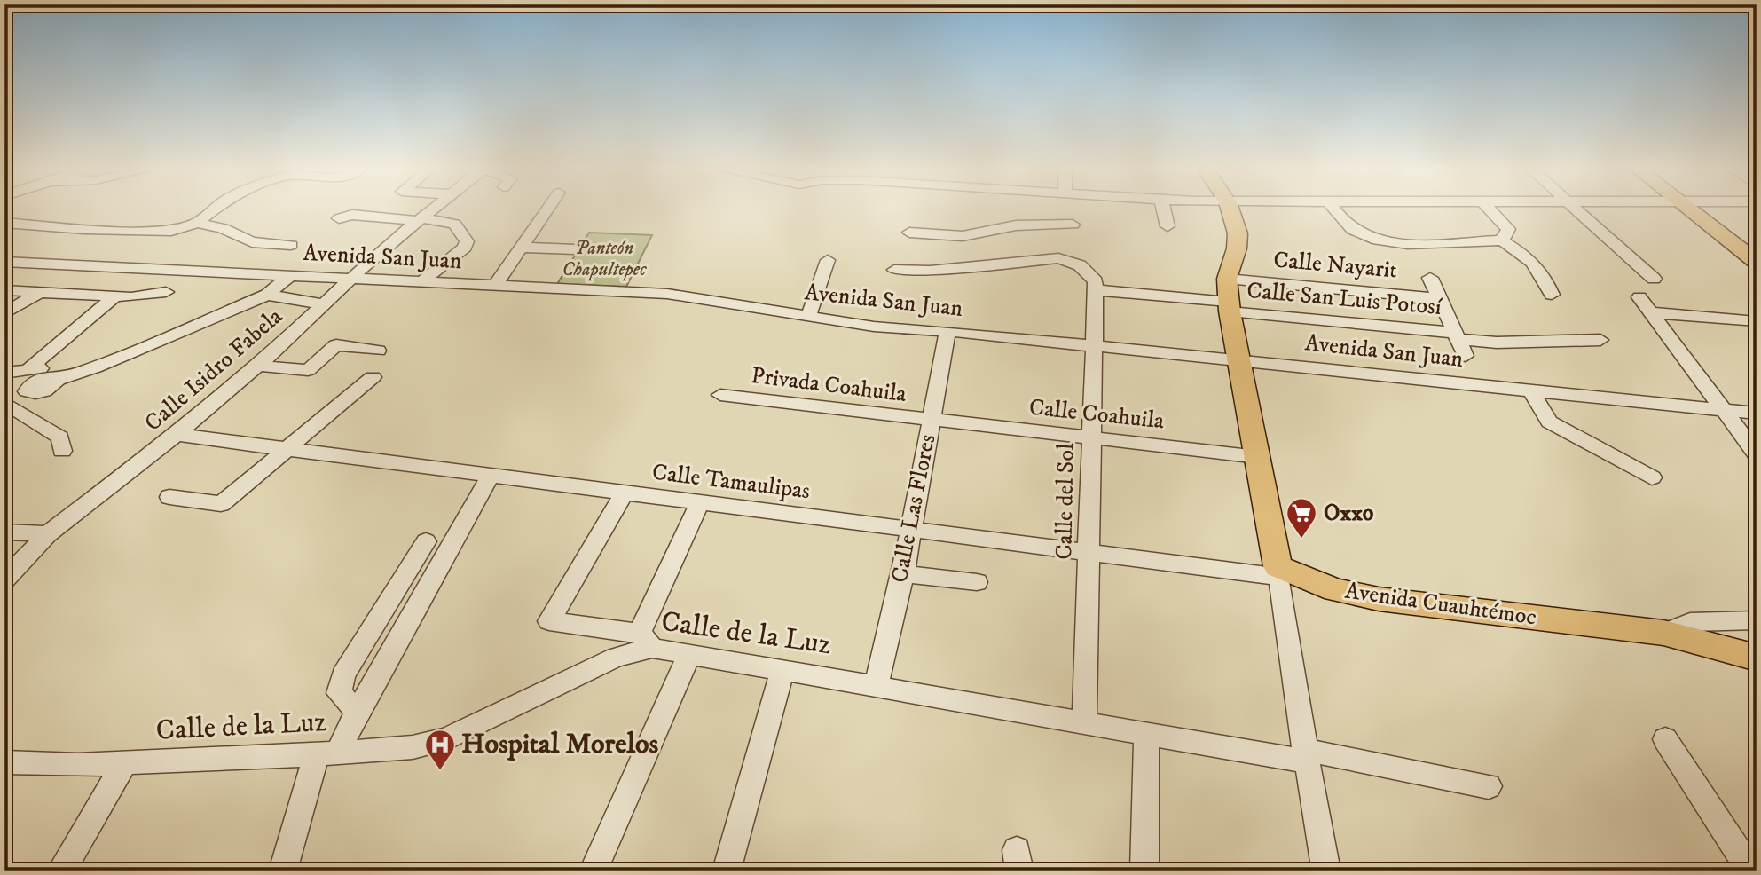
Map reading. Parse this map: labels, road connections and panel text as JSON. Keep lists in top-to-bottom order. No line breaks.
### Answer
{"streets":{"main road":["Avenida Cuauhtémoc"],"street":["Avenida San Juan","Calle Nayarit","Calle San Luis Potosí","Calle Isidro Fabela","Privada Coahuila","Calle Coahuila","Calle Tamaulipas","Calle del Sol","Calle Las Flores","Calle de la Luz"]},"crossings":[["Avenida San Juan","Calle Isidro Fabela"],["Avenida San Juan","Calle del Sol"],["Avenida San Juan","Calle Las Flores"],["Calle San Luis Potosí","Calle del Sol"],["Calle Isidro Fabela","Calle Tamaulipas"],["Privada Coahuila","Calle Coahuila"],["Privada Coahuila","Calle Las Flores"],["Calle Coahuila","Calle del Sol"],["Calle Coahuila","Calle Las Flores"],["Calle Tamaulipas","Calle del Sol"],["Calle Tamaulipas","Calle Las Flores"],["Calle Tamaulipas","Avenida Cuauhtémoc"],["Calle del Sol","Calle de la Luz"],["Calle Las Flores","Calle de la Luz"]],"parks":["Panteón Chapultepec"],"places":{"supermarket":["Oxxo"],"hospital":["Hospital Morelos"]}}
